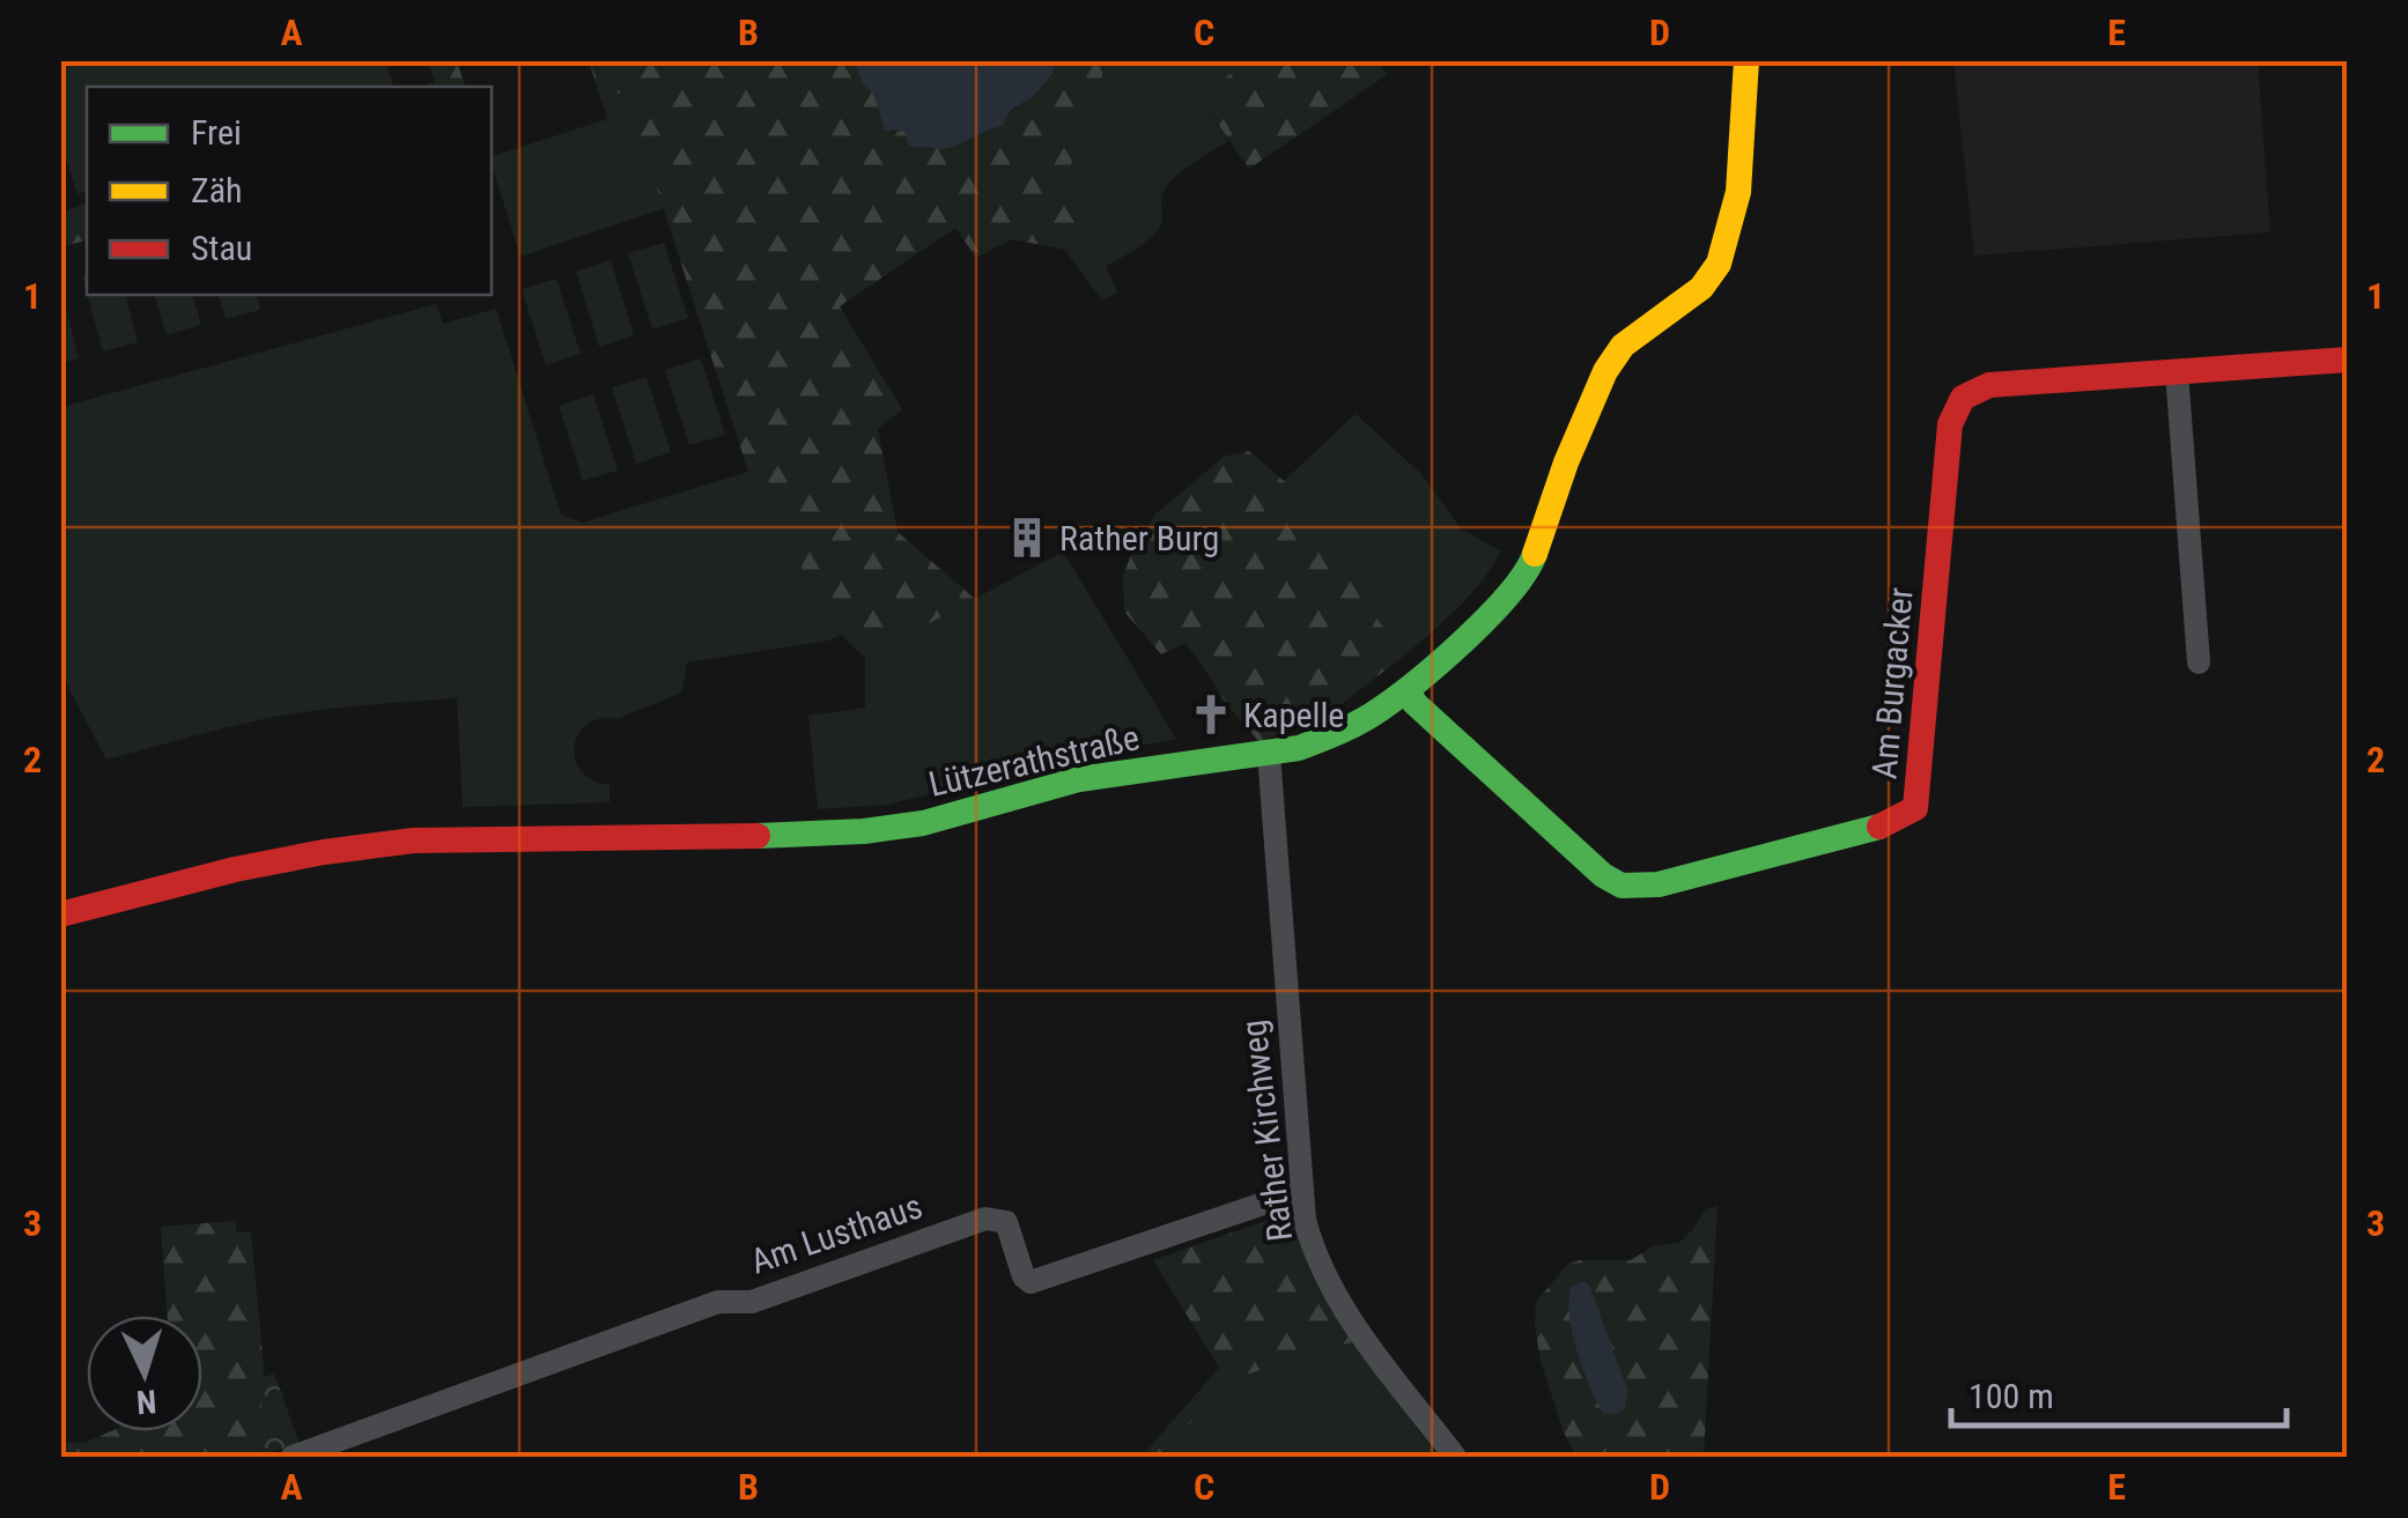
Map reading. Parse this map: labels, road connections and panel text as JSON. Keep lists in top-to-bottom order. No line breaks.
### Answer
{"streets":{"street":["Am Burgacker","Lützerathstraße","Rather Kirchweg","Am Lusthaus"]},"crossings":[["Am Burgacker","Lützerathstraße"],["Lützerathstraße","Rather Kirchweg"],["Rather Kirchweg","Am Lusthaus"]],"places":{"building":["Rather Burg"],"church":["Kapelle"]},"legend":["Frei","Zäh","Stau"],"scale_bar":"100 m","north":"bottom","grid":{"columns":["A","B","C","D","E"],"rows":["1","2","3"]}}
